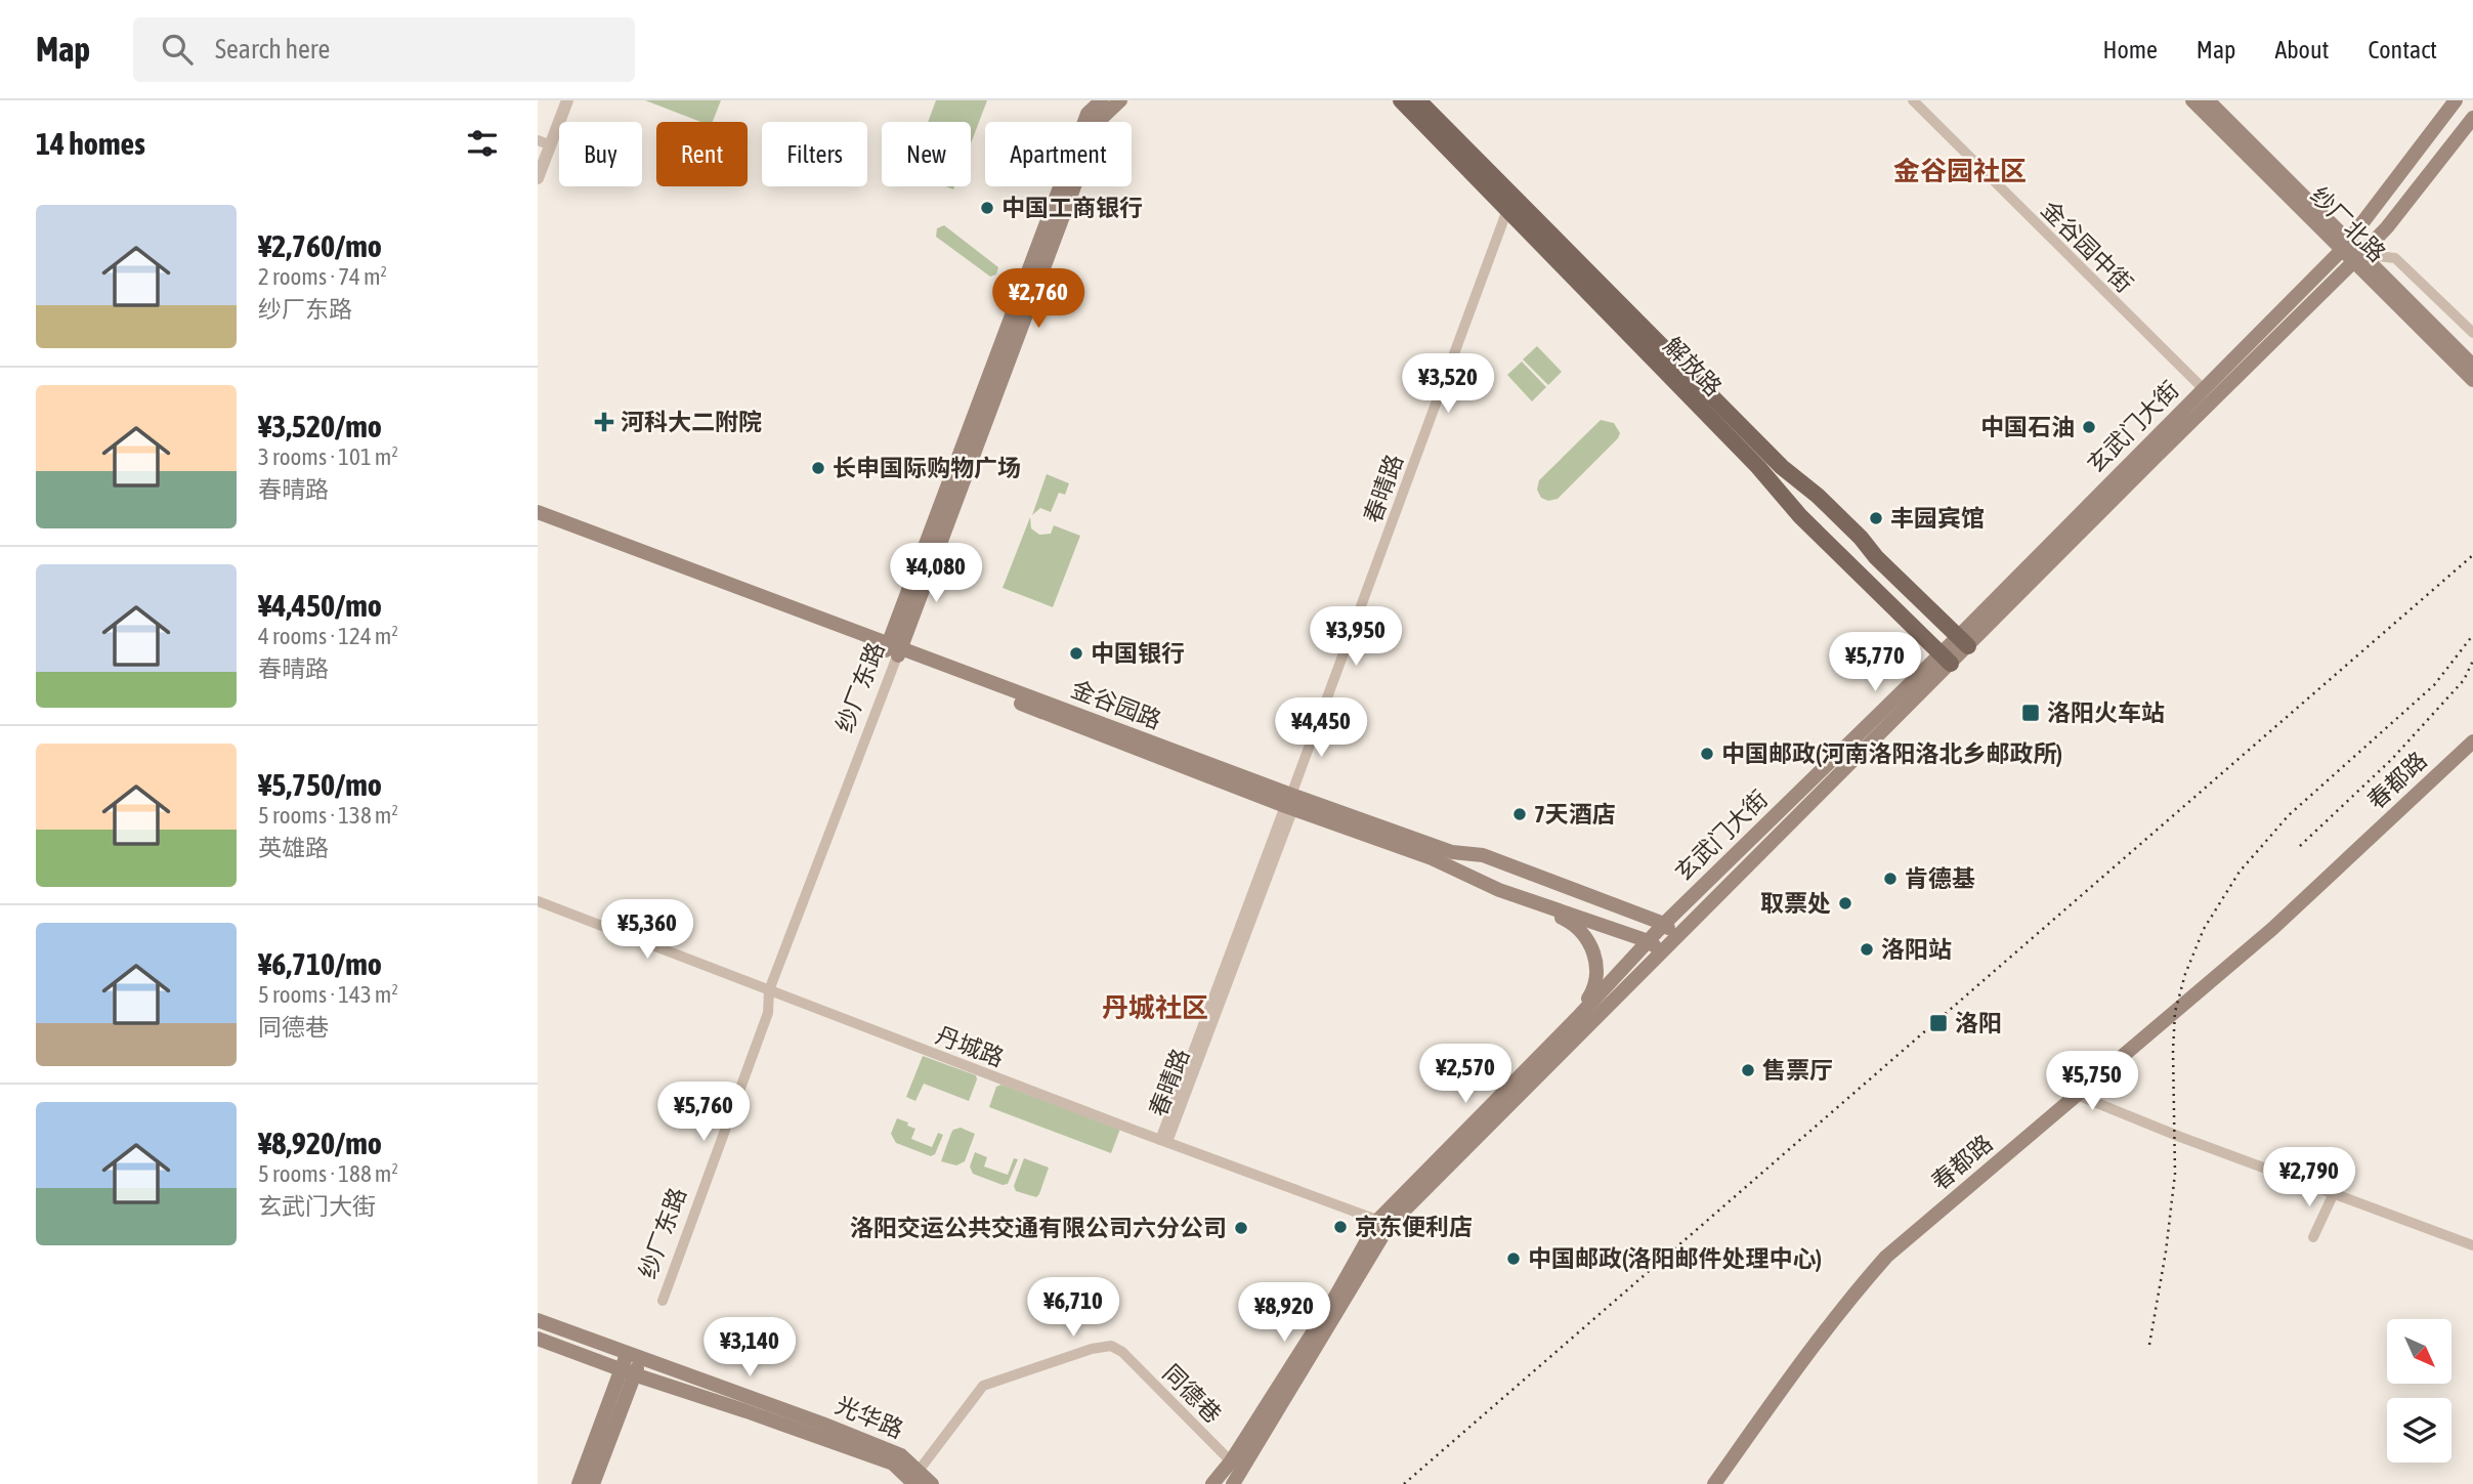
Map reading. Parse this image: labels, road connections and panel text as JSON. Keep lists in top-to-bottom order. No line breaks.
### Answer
{"streets":{"main road":["纱厂北路","解放路","玄武门大街","纱厂东路","金谷园路","春都路","光华路"],"street":["金谷园中街","春晴路","丹城路","同德巷"]},"crossings":[["纱厂北路","玄武门大街"],["金谷园中街","玄武门大街"],["解放路","玄武门大街"],["解放路","春晴路"],["玄武门大街","金谷园路"],["玄武门大街","丹城路"],["玄武门大街","同德巷"],["春晴路","金谷园路"],["春晴路","丹城路"],["纱厂东路","金谷园路"],["纱厂东路","丹城路"],["同德巷","光华路"]],"districts":["金谷园社区","丹城社区"],"places":{"other":["中国工商银行","中国石油","长申国际购物广场","丰园宾馆","中国银行","中国邮政(河南洛阳洛北乡邮政所)","7天酒店","肯德基","取票处","洛阳站","售票厅","京东便利店","洛阳交运公共交通有限公司六分公司","中国邮政(洛阳邮件处理中心)"],"health":["河科大二附院"],"transit":["洛阳火车站","洛阳"]},"north":"bottom right","page":{"header":"Map","search":"Search here","nav":["Home","Map","About","Contact"],"heading":"14 homes","chip":["Buy","Rent","Filters","New","Apartment"],"list":[{"name":"¥2,760/mo","note":"2 rooms · 74 m² · 纱厂东路"},{"name":"¥3,520/mo","note":"3 rooms · 101 m² · 春晴路"},{"name":"¥4,450/mo","note":"4 rooms · 124 m² · 春晴路"},{"name":"¥5,750/mo","note":"5 rooms · 138 m² · 英雄路"},{"name":"¥6,710/mo","note":"5 rooms · 143 m² · 同德巷"},{"name":"¥8,920/mo","note":"5 rooms · 188 m² · 玄武门大街"}],"price":["¥2,760","¥3,520","¥4,080","¥3,950","¥5,770","¥4,450","¥5,360","¥2,570","¥5,750","¥5,760","¥2,790","¥6,710","¥8,920","¥3,140"]}}
